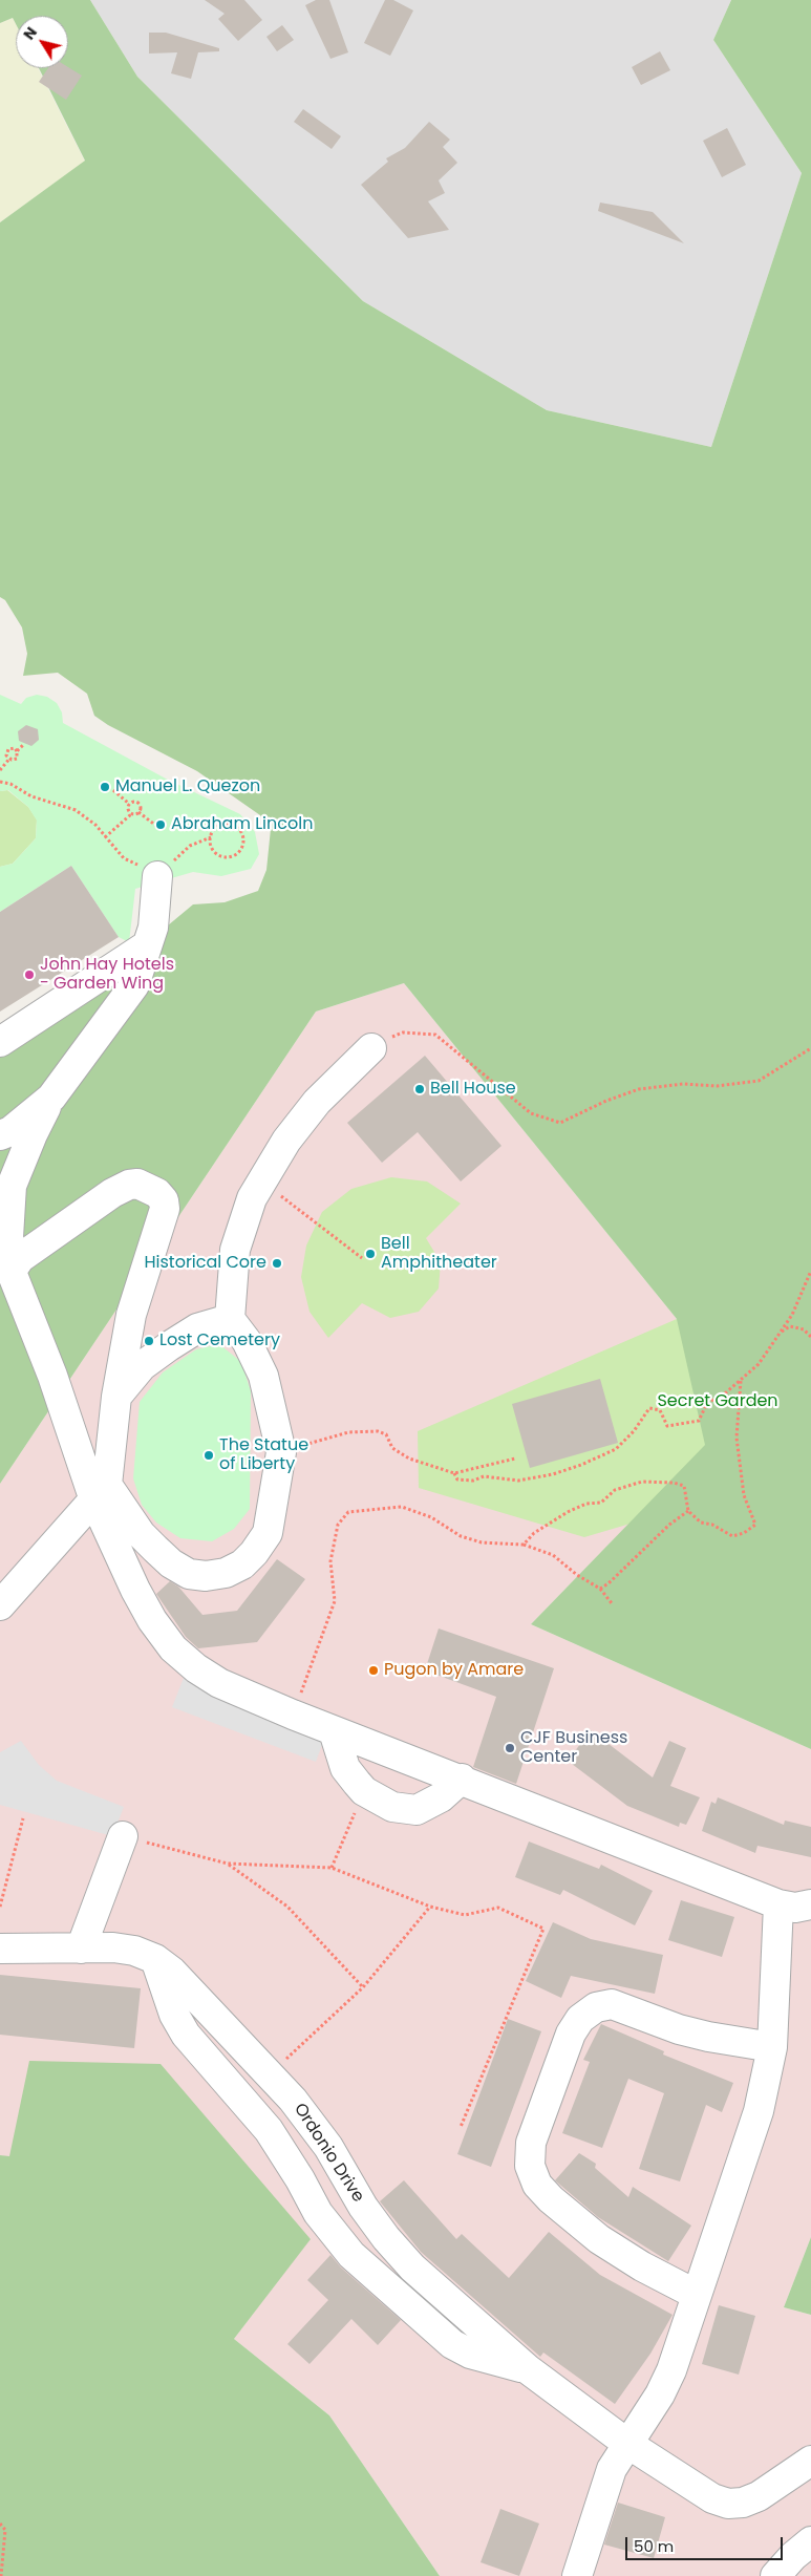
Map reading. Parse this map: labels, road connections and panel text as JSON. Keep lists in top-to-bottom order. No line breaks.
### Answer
{"streets":{"street":["Ordonio Drive"]},"parks":["Secret Garden"],"places":["Manuel L. Quezon","Abraham Lincoln","John Hay Hotels - Garden Wing","Bell House","Bell Amphitheater","Historical Core","Lost Cemetery","The Statue of Liberty","Pugon by Amare","CJF Business Center"],"scale_bar":"50 m","north":"top left"}
